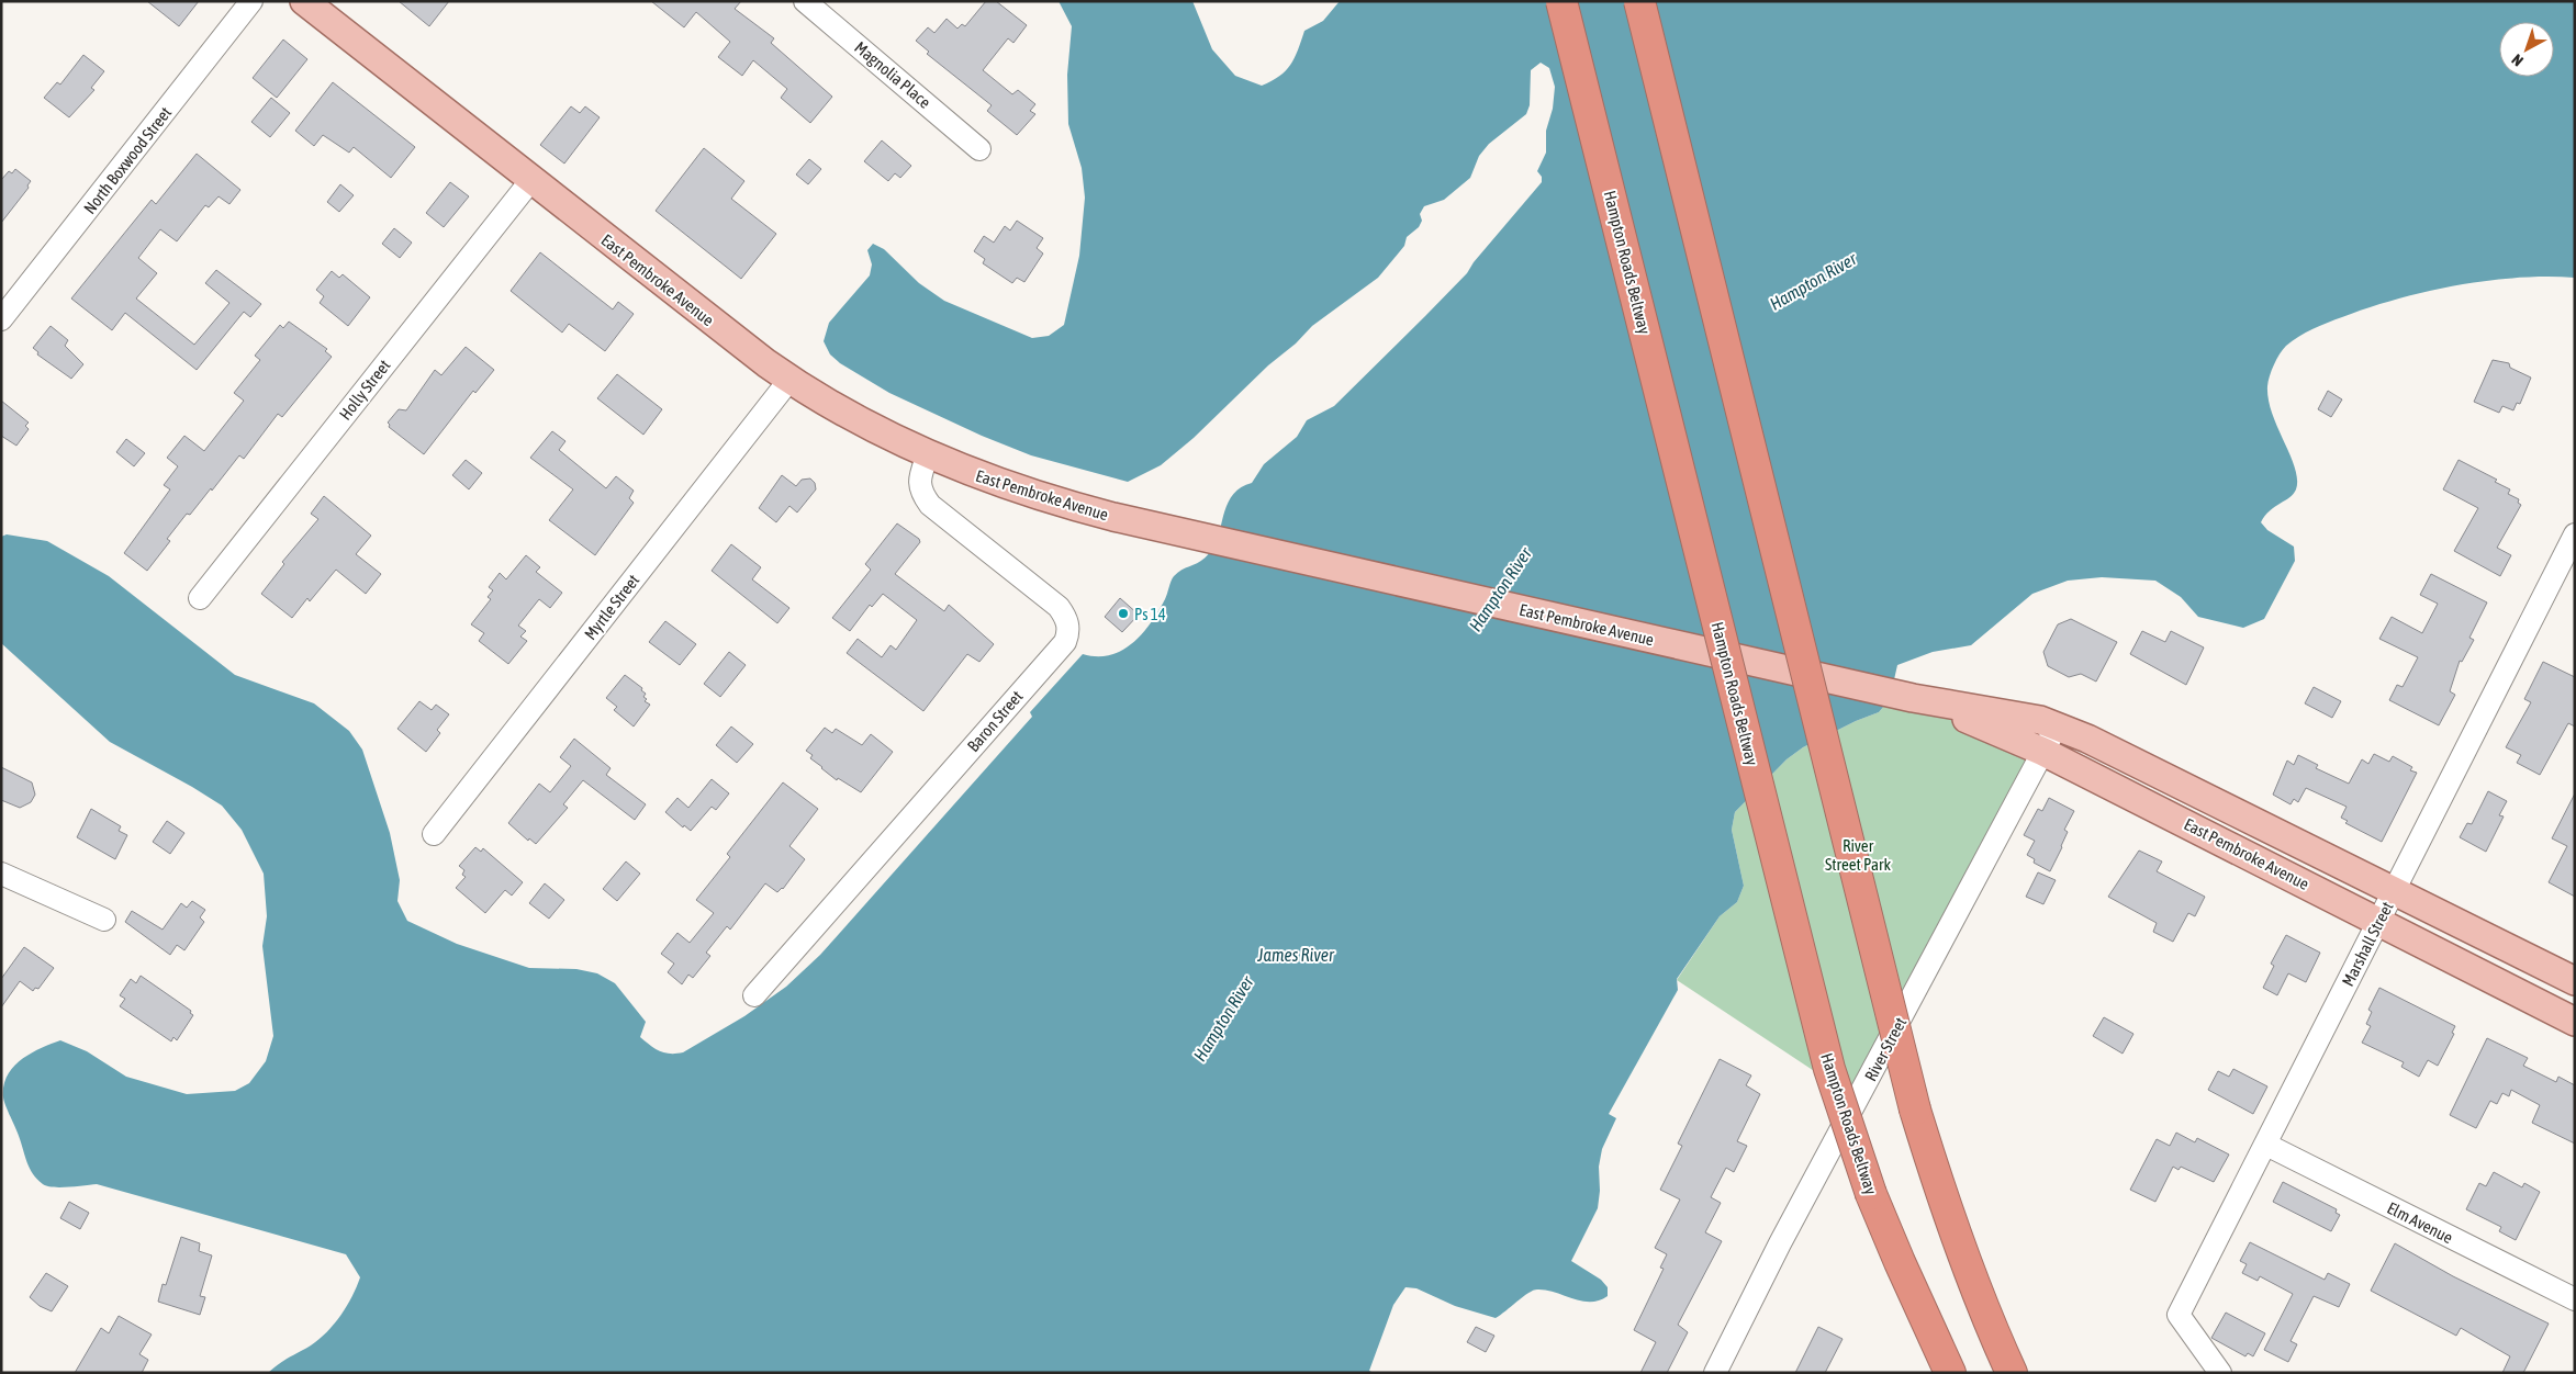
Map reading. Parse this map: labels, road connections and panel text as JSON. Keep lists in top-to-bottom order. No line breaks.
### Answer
{"streets":{"highway":["Hampton Roads Beltway"],"main road":["East Pembroke Avenue"],"street":["Magnolia Place","North Boxwood Street","Holly Street","Myrtle Street","Baron Street","Marshall Street","River Street","Elm Avenue"]},"crossings":[["East Pembroke Avenue","Holly Street"],["East Pembroke Avenue","Myrtle Street"],["East Pembroke Avenue","Baron Street"],["East Pembroke Avenue","Marshall Street"],["East Pembroke Avenue","River Street"],["Marshall Street","Elm Avenue"]],"water":["Hampton River","James River"],"parks":["River Street Park"],"places":["Ps 14"],"north":"bottom left"}
